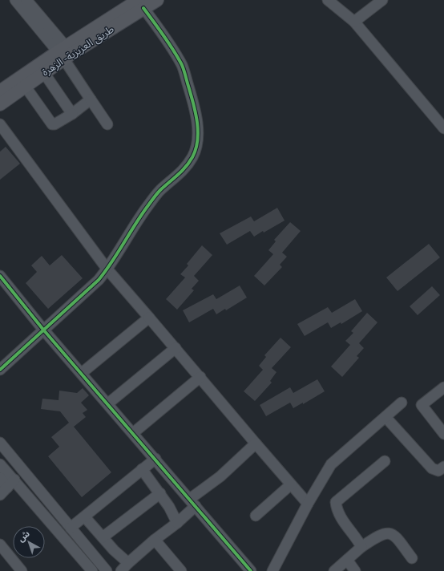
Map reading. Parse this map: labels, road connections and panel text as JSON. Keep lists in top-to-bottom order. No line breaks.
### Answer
{"streets":{"main road":["طريق العزيزية- الزهرة"]},"north":"top left"}
